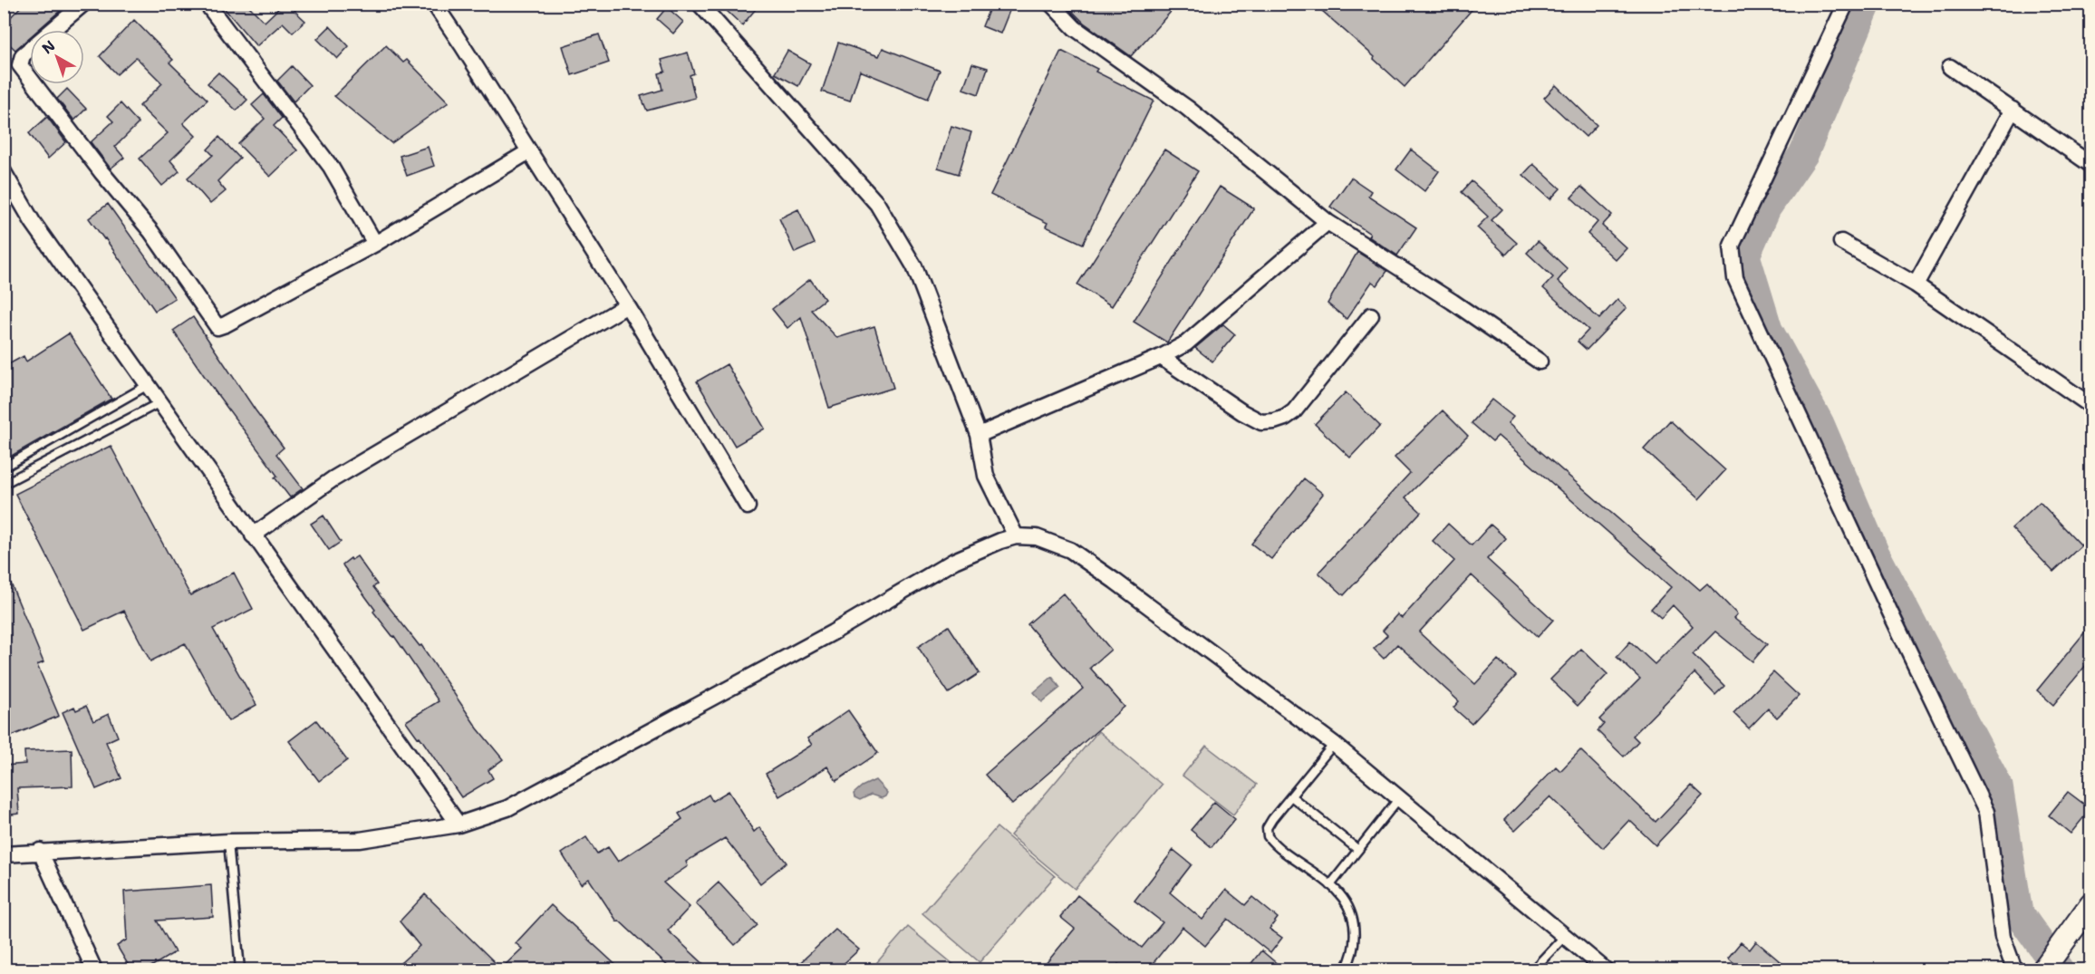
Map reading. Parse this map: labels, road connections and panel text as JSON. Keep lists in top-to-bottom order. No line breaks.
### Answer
{"north":"top left"}
